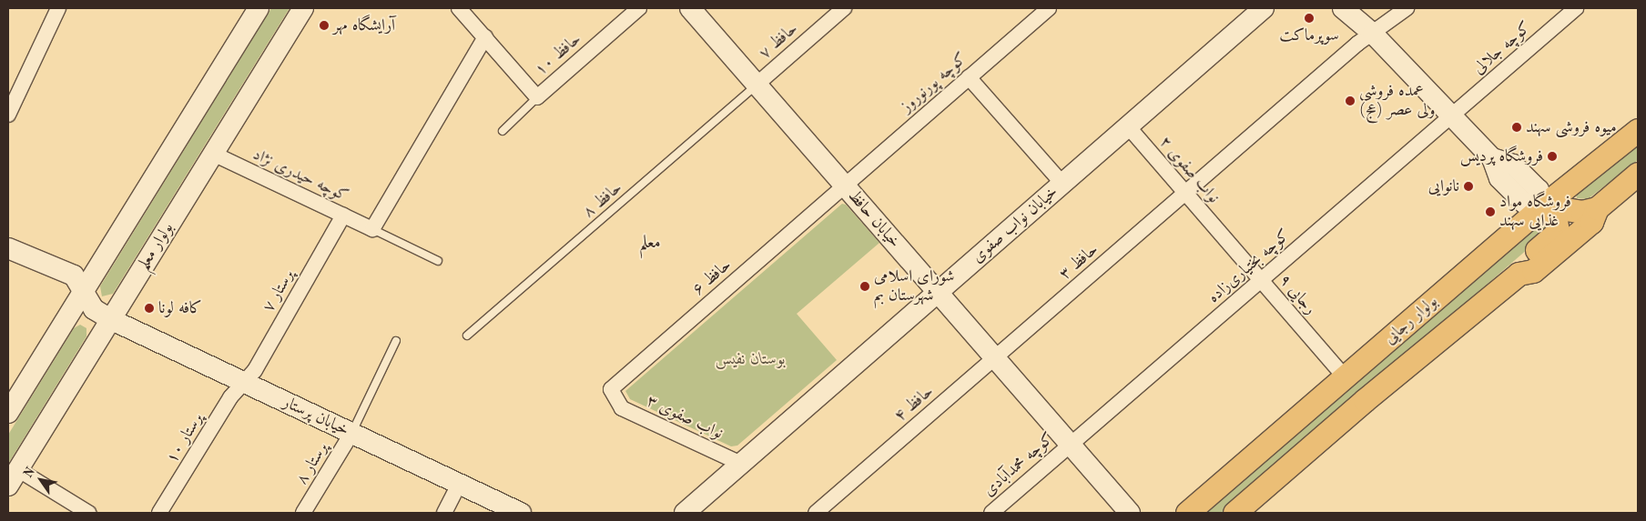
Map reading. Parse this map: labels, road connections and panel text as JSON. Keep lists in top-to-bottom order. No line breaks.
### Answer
{"streets":{"main road":["بولوار رجایی"],"street":["حافظ ۷","کوچه جلالی","حافظ ۱۰","کوچه پورنوروز","نواب صفوی ۲","کوچه حیدری نژاد","خیابان حافظ","خیابان نواب صفوی","بولوار معلم","حافظ ۳","کوچه بختیاری‌زاده","حافظ ۶","پرستار ۷","رجایی ۹","حافظ ۴","خیابان پرستار","نواب صفوی ۳","پرستار ۱۰","پرستار ۸","کوچه محمدآبادی"],"lane":["حافظ ۸"]},"crossings":[["حافظ ۷","حافظ ۸"],["حافظ ۷","خیابان حافظ"],["کوچه جلالی","کوچه بختیاری‌زاده"],["کوچه پورنوروز","خیابان حافظ"],["کوچه پورنوروز","حافظ ۶"],["نواب صفوی ۲","خیابان نواب صفوی"],["نواب صفوی ۲","حافظ ۳"],["نواب صفوی ۲","رجایی ۹"],["کوچه حیدری نژاد","بولوار معلم"],["کوچه حیدری نژاد","پرستار ۷"],["حافظ ۸","خیابان حافظ"],["خیابان حافظ","خیابان نواب صفوی"],["خیابان حافظ","حافظ ۳"],["خیابان حافظ","کوچه بختیاری‌زاده"],["خیابان حافظ","حافظ ۶"],["خیابان حافظ","حافظ ۴"],["خیابان حافظ","کوچه محمدآبادی"],["خیابان نواب صفوی","نواب صفوی ۳"],["بولوار معلم","خیابان پرستار"],["حافظ ۳","حافظ ۴"],["کوچه بختیاری‌زاده","رجایی ۹"],["کوچه بختیاری‌زاده","کوچه محمدآبادی"],["حافظ ۶","نواب صفوی ۳"],["پرستار ۷","خیابان پرستار"],["پرستار ۷","پرستار ۱۰"],["رجایی ۹","بولوار رجایی"],["خیابان پرستار","پرستار ۱۰"],["خیابان پرستار","پرستار ۸"]],"districts":["معلم"],"parks":["بوستان نفیس"],"places":["سوپرماکت","آرایشگاه مهر","عمده فروشی ولی عصر (عج)","میوه فروشی سهند","فروشگاه پردیس","نانوایی","فروشگاه مواد غذایی سهند","شورای اسلامی شهرستان بم","کافه لونا"],"north":"top left"}
